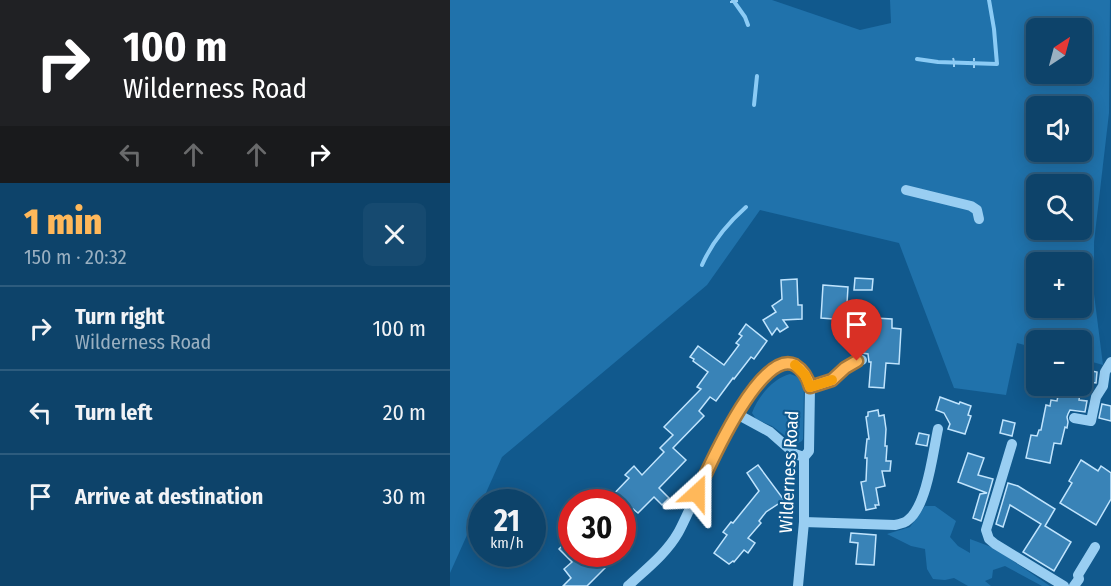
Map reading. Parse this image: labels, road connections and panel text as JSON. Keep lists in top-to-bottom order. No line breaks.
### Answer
{"streets":{"street":["Wilderness Road"]},"north":"top right","page":{"turn":["100 m","Wilderness Road"],"map_buttons":["+","−"],"heading":["1 min","150 m · 20:32"],"list":[{"name":"Turn right","note":"Wilderness Road","value":"100 m"},{"name":"Turn left","value":"20 m"},{"name":"Arrive at destination","value":"30 m"}],"speed":"21 km/h","limit":"30"}}
